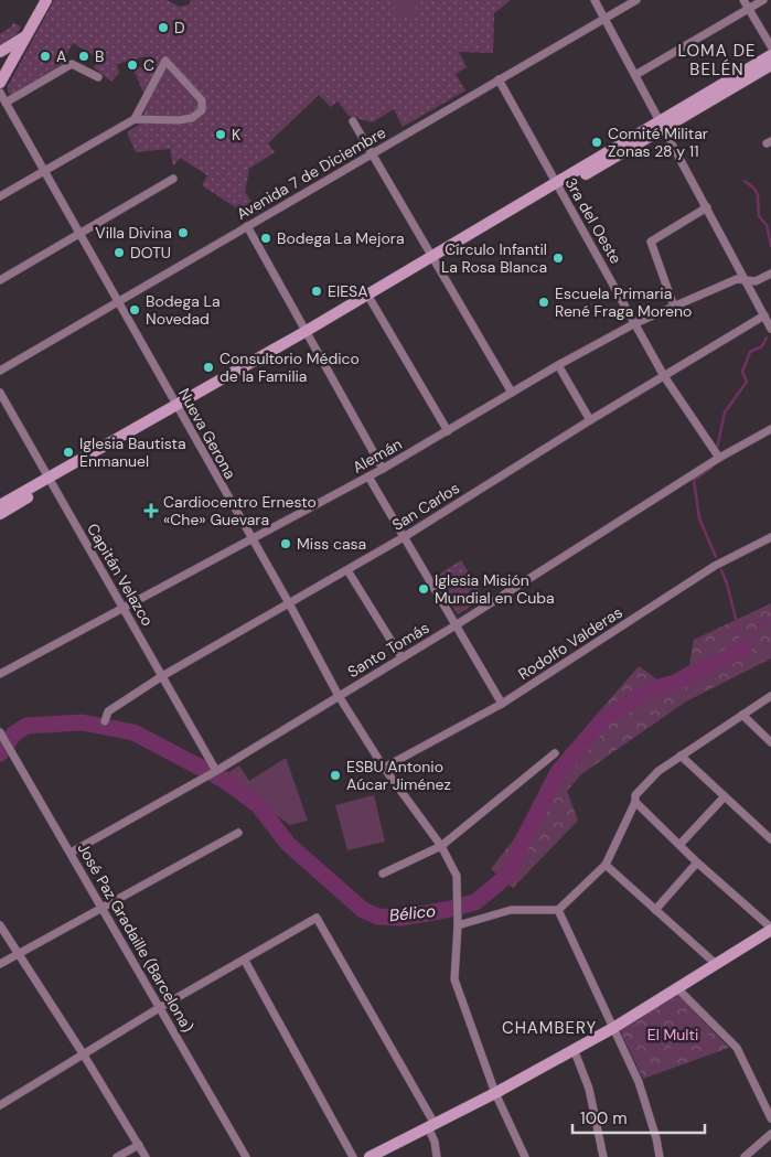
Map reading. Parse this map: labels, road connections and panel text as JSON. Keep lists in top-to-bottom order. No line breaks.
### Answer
{"streets":{"street":["Avenida 7 de Diciembre","3ra del Oeste","Nueva Gerona","Alemán","San Carlos","Capitán Velazco","Rodolfo Valderas","Santo Tomás","José Paz Gradaille (Barcelona)"]},"crossings":[["Avenida 7 de Diciembre","3ra del Oeste"],["Avenida 7 de Diciembre","Nueva Gerona"],["3ra del Oeste","Alemán"],["3ra del Oeste","San Carlos"],["3ra del Oeste","Santo Tomás"],["Nueva Gerona","Alemán"],["Nueva Gerona","San Carlos"],["Nueva Gerona","Rodolfo Valderas"],["Nueva Gerona","Santo Tomás"],["Alemán","Capitán Velazco"],["San Carlos","Capitán Velazco"],["Capitán Velazco","Santo Tomás"],["Santo Tomás","José Paz Gradaille (Barcelona)"]],"districts":["LOMA DE BELÉN","CHAMBERY"],"water":["Bélico"],"parks":["El Multi"],"places":{"other":["D","A","B","C","K","Comité Militar Zonas 28 y 11","Villa Divina","Bodega La Mejora","DOTU","Círculo Infantil La Rosa Blanca","EIESA","Escuela Primaria René Fraga Moreno","Bodega La Novedad","Consultorio Médico de la Familia","Iglesia Bautista Enmanuel","Miss casa","Iglesia Misión Mundial en Cuba","ESBU Antonio Aúcar Jiménez"],"health":["Cardiocentro Ernesto «Che» Guevara"]},"scale_bar":"100 m"}
